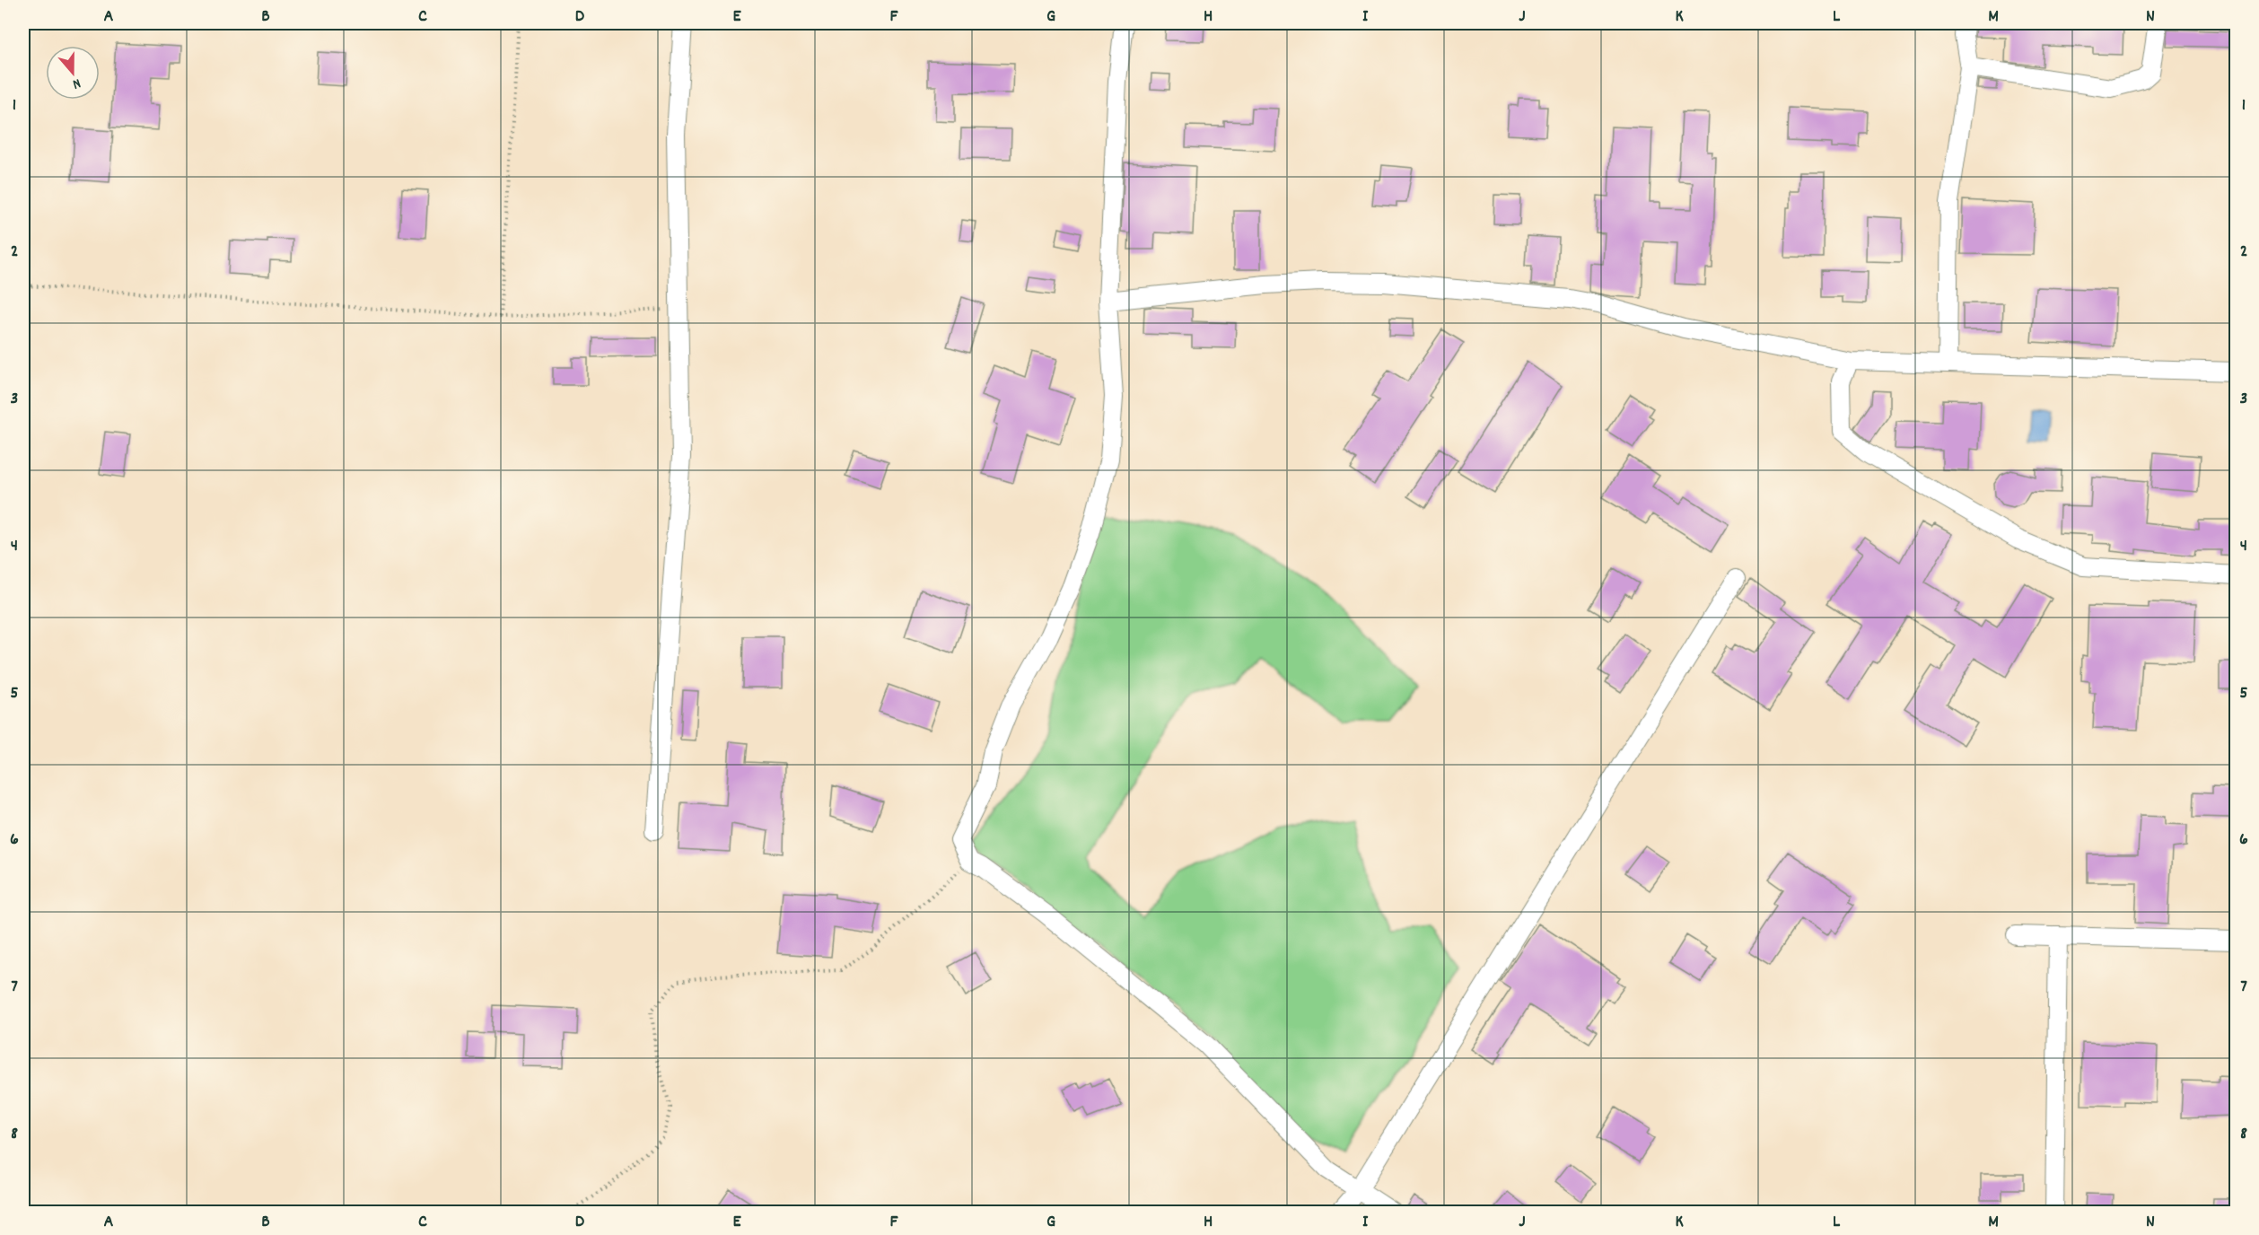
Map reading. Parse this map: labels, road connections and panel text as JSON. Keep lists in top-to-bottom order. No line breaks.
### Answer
{"north":"bottom","grid":{"columns":["A","B","C","D","E","F","G","H","I","J","K","L","M","N"],"rows":["1","2","3","4","5","6","7","8"]}}
